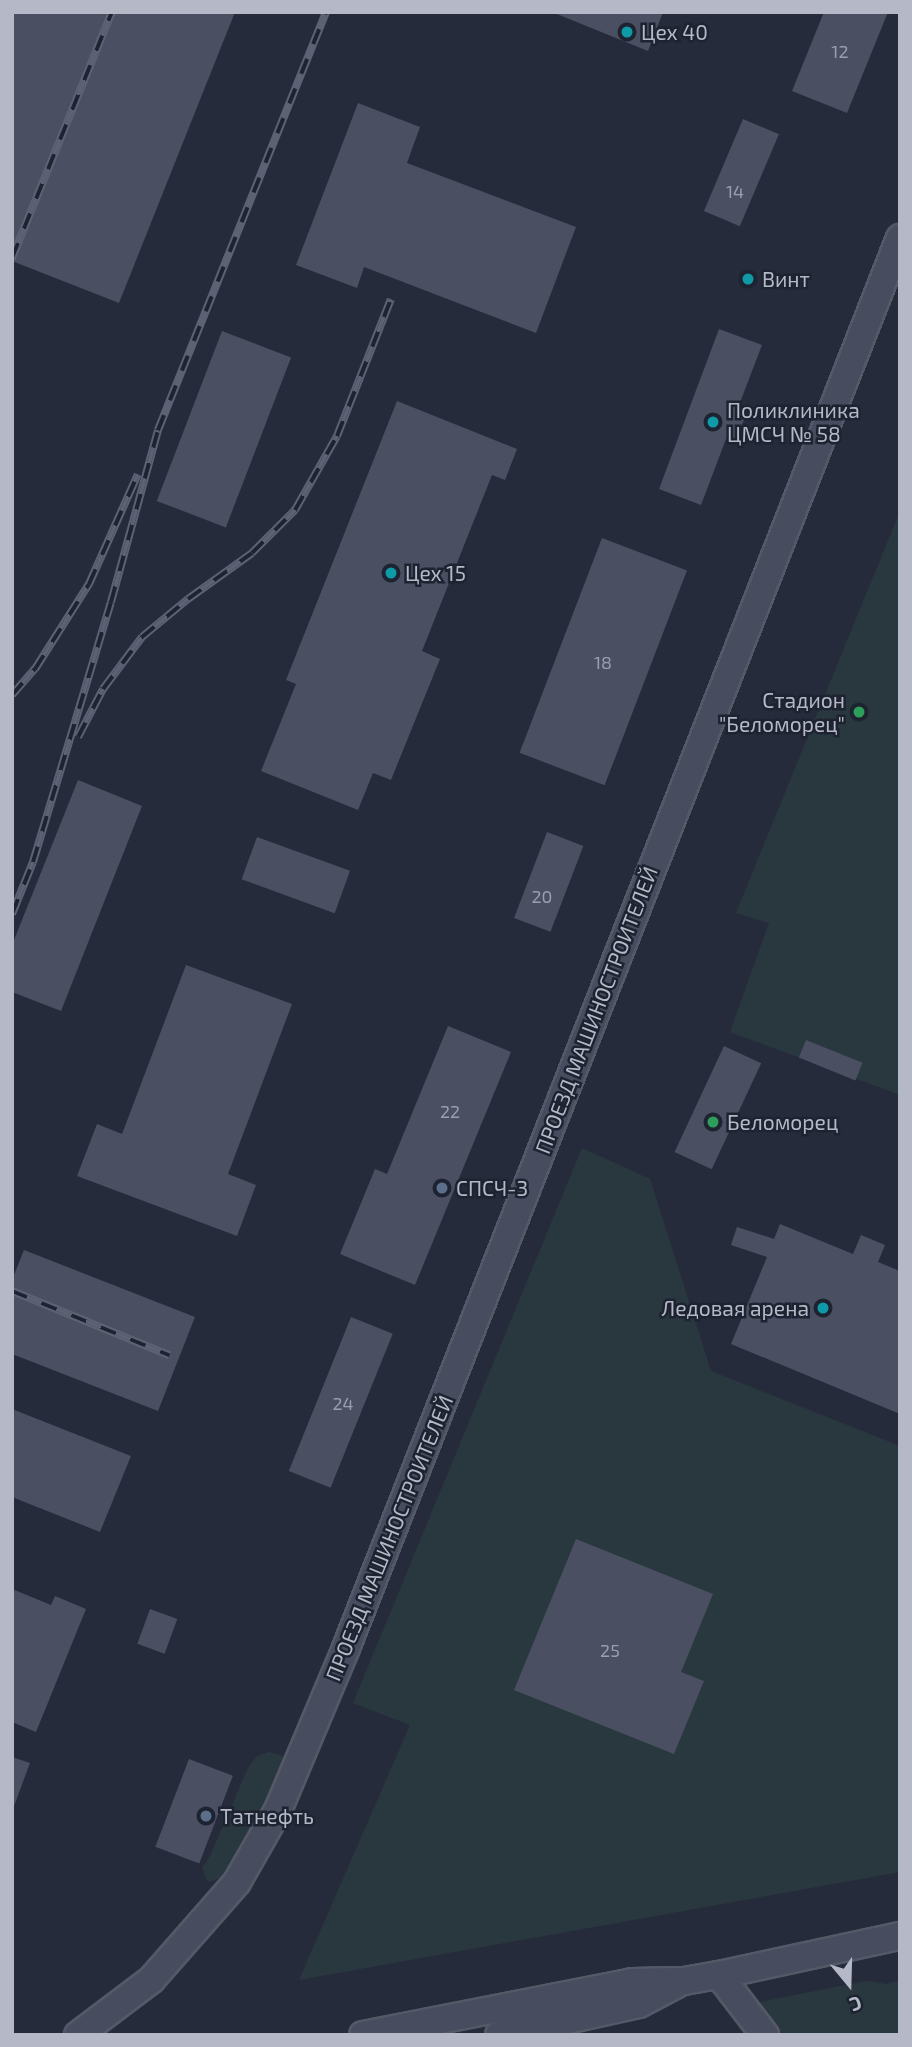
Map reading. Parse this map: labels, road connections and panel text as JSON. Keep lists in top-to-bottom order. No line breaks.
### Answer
{"streets":{"street":["ПРОЕЗД МАШИНОСТРОИТЕЛЕЙ"]},"places":["Цех 40","Винт","Поликлиника ЦМСЧ № 58","Цех 15","Стадион \"Беломорец\"","Беломорец","СПСЧ-3","Ледовая арена","Татнефть"],"house_numbers":["12","14","18","20","22","24","25"],"north":"bottom"}
